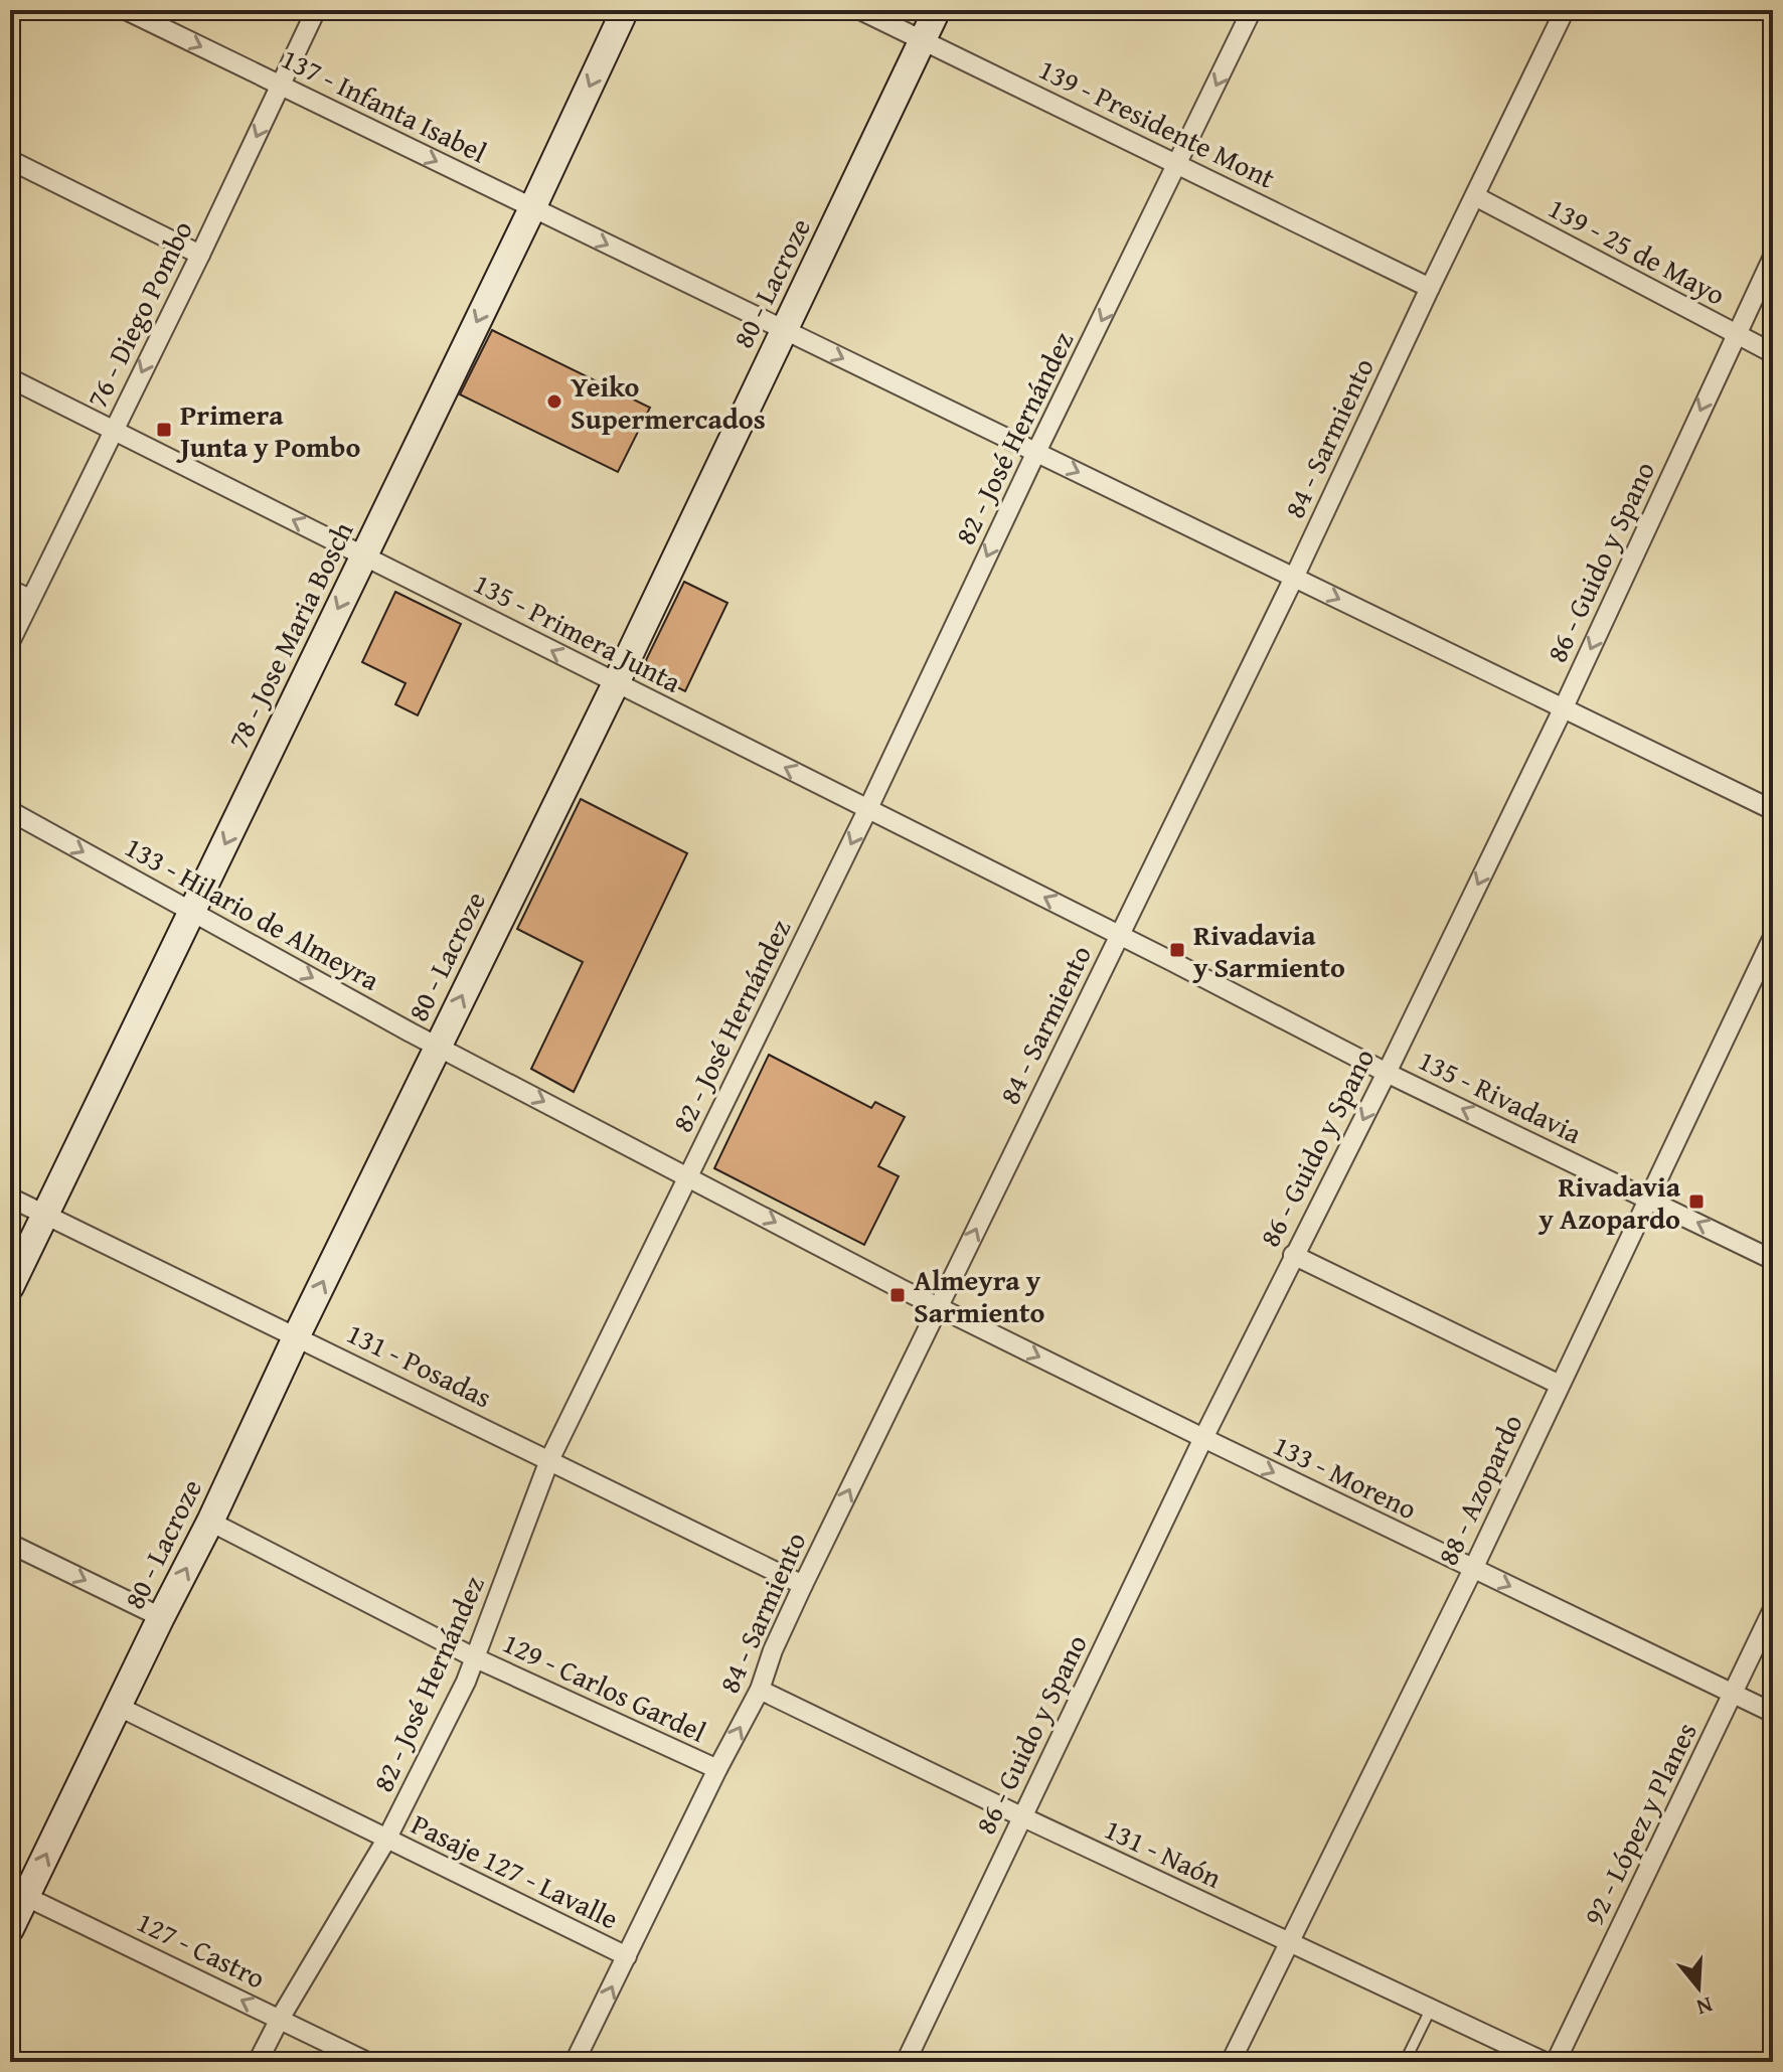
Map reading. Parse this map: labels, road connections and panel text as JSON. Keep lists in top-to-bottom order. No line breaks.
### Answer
{"streets":{"street":["137 - Infanta Isabel","139 - Presidente Mont","139 - 25 de Mayo","80 - Lacroze","76 - Diego Pombo","82 - José Hernández","84 - Sarmiento","86 - Guido y Spano","135 - Primera Junta","78 - Jose Maria Bosch","133 - Hilario de Almeyra","135 - Rivadavia","131 - Posadas","133 - Moreno","88 - Azopardo","129 - Carlos Gardel","92 - López y Planes","131 - Naón","Pasaje 127 - Lavalle","127 - Castro"]},"crossings":[["137 - Infanta Isabel","80 - Lacroze"],["137 - Infanta Isabel","76 - Diego Pombo"],["137 - Infanta Isabel","82 - José Hernández"],["137 - Infanta Isabel","84 - Sarmiento"],["137 - Infanta Isabel","86 - Guido y Spano"],["137 - Infanta Isabel","78 - Jose Maria Bosch"],["139 - Presidente Mont","80 - Lacroze"],["139 - Presidente Mont","82 - José Hernández"],["139 - Presidente Mont","84 - Sarmiento"],["139 - 25 de Mayo","84 - Sarmiento"],["139 - 25 de Mayo","86 - Guido y Spano"],["80 - Lacroze","135 - Primera Junta"],["80 - Lacroze","133 - Hilario de Almeyra"],["80 - Lacroze","131 - Posadas"],["80 - Lacroze","129 - Carlos Gardel"],["80 - Lacroze","Pasaje 127 - Lavalle"],["80 - Lacroze","127 - Castro"],["76 - Diego Pombo","135 - Primera Junta"],["82 - José Hernández","135 - Primera Junta"],["82 - José Hernández","133 - Hilario de Almeyra"],["82 - José Hernández","131 - Posadas"],["82 - José Hernández","129 - Carlos Gardel"],["82 - José Hernández","Pasaje 127 - Lavalle"],["82 - José Hernández","127 - Castro"],["84 - Sarmiento","135 - Primera Junta"],["84 - Sarmiento","133 - Hilario de Almeyra"],["84 - Sarmiento","135 - Rivadavia"],["84 - Sarmiento","131 - Posadas"],["84 - Sarmiento","133 - Moreno"],["84 - Sarmiento","129 - Carlos Gardel"],["84 - Sarmiento","131 - Naón"],["84 - Sarmiento","Pasaje 127 - Lavalle"],["86 - Guido y Spano","135 - Rivadavia"],["86 - Guido y Spano","133 - Moreno"],["86 - Guido y Spano","131 - Naón"],["135 - Primera Junta","78 - Jose Maria Bosch"],["135 - Primera Junta","135 - Rivadavia"],["78 - Jose Maria Bosch","133 - Hilario de Almeyra"],["78 - Jose Maria Bosch","131 - Posadas"],["133 - Hilario de Almeyra","133 - Moreno"],["135 - Rivadavia","88 - Azopardo"],["133 - Moreno","88 - Azopardo"],["133 - Moreno","92 - López y Planes"],["88 - Azopardo","131 - Naón"]],"one_way":["137 - Infanta Isabel","80 - Lacroze","76 - Diego Pombo","82 - José Hernández","84 - Sarmiento","86 - Guido y Spano","135 - Primera Junta","78 - Jose Maria Bosch","133 - Hilario de Almeyra","135 - Rivadavia","133 - Moreno","127 - Castro"],"places":{"other":["Yeiko Supermercados"],"transit":["Primera Junta y Pombo","Rivadavia y Sarmiento","Rivadavia y Azopardo","Almeyra y Sarmiento"]},"north":"bottom"}
